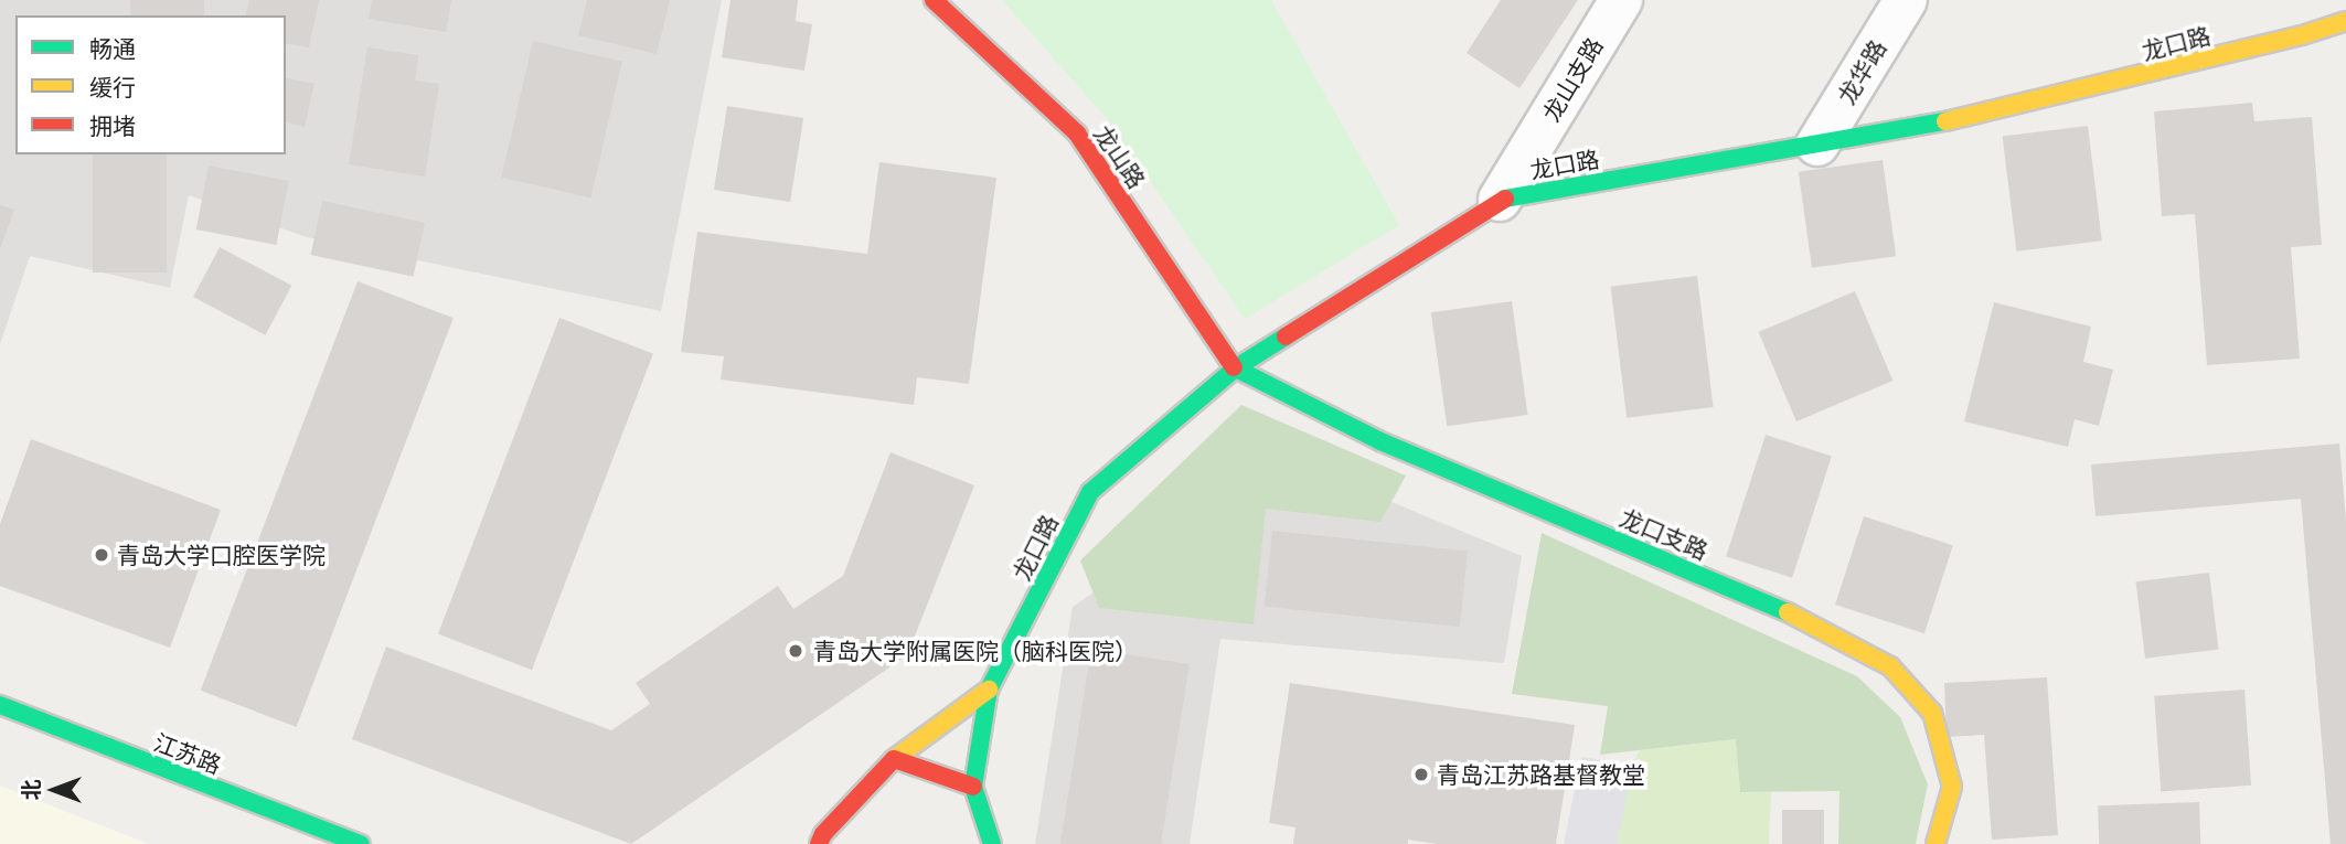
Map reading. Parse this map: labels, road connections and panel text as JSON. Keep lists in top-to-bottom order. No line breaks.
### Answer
{"streets":{"main road":["龙口路","龙山路","龙口支路","江苏路"],"street":["龙华路","龙山支路"]},"crossings":[["龙口路","龙华路"],["龙口路","龙山支路"],["龙口路","龙山路"],["龙口路","龙口支路"],["龙山路","龙口支路"]],"places":["青岛大学口腔医学院","青岛大学附属医院（脑科医院）","青岛江苏路基督教堂"],"legend":["畅通","缓行","拥堵"],"north":"left"}
